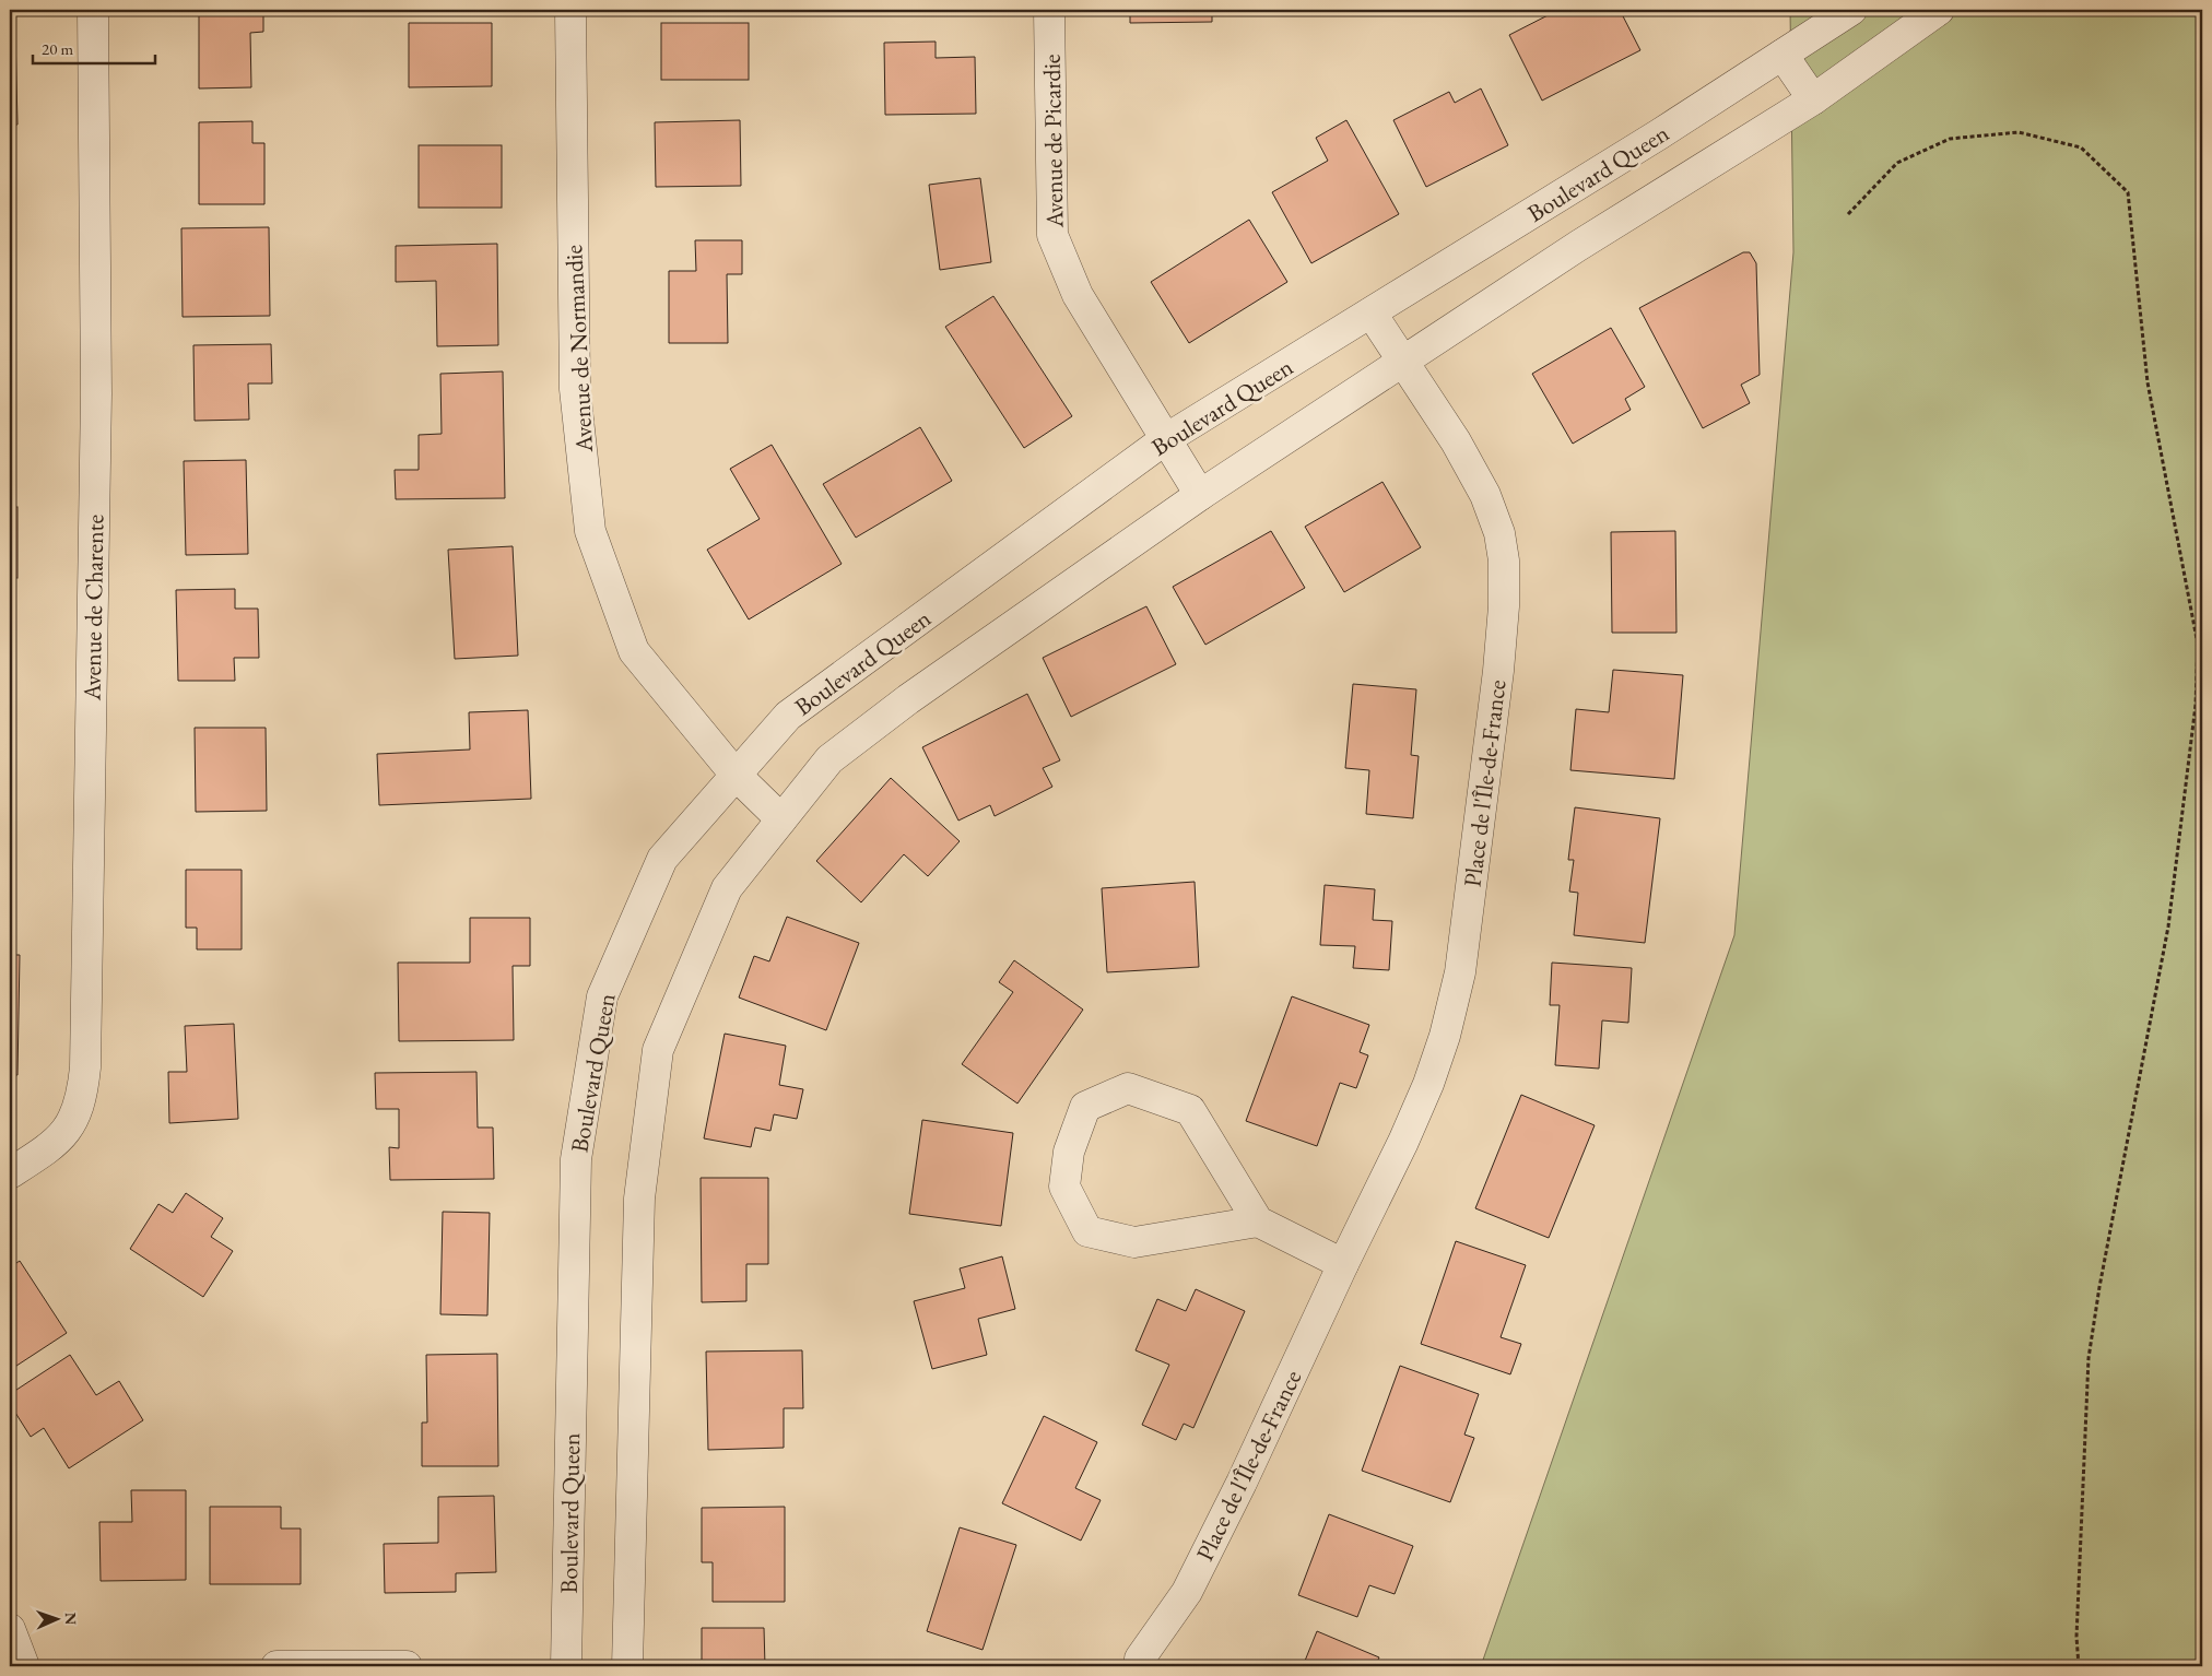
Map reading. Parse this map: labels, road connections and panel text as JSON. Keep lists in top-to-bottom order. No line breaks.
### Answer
{"streets":{"street":["Avenue de Picardie","Boulevard Queen","Avenue de Normandie","Avenue de Charente","Place de l'Île-de-France"]},"crossings":[["Avenue de Picardie","Boulevard Queen"],["Boulevard Queen","Avenue de Normandie"],["Boulevard Queen","Place de l'Île-de-France"]],"scale_bar":"20 m","north":"right"}
